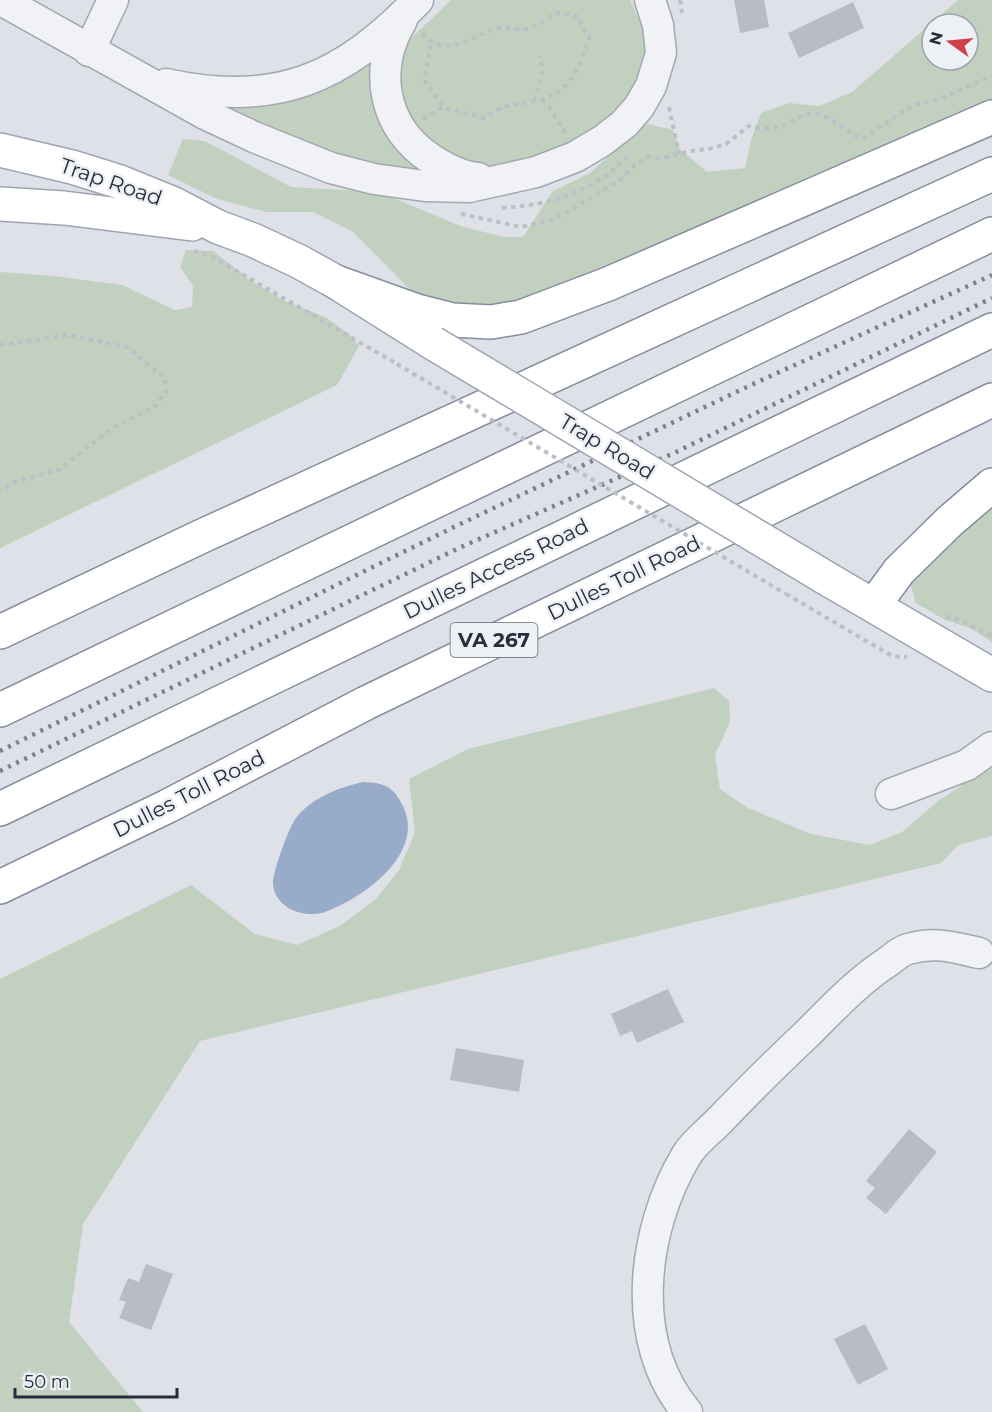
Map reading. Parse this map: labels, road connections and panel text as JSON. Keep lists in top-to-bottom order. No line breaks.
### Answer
{"streets":{"main road":["Trap Road","Dulles Access Road","Dulles Toll Road","VA 267"]},"scale_bar":"50 m","north":"left"}
